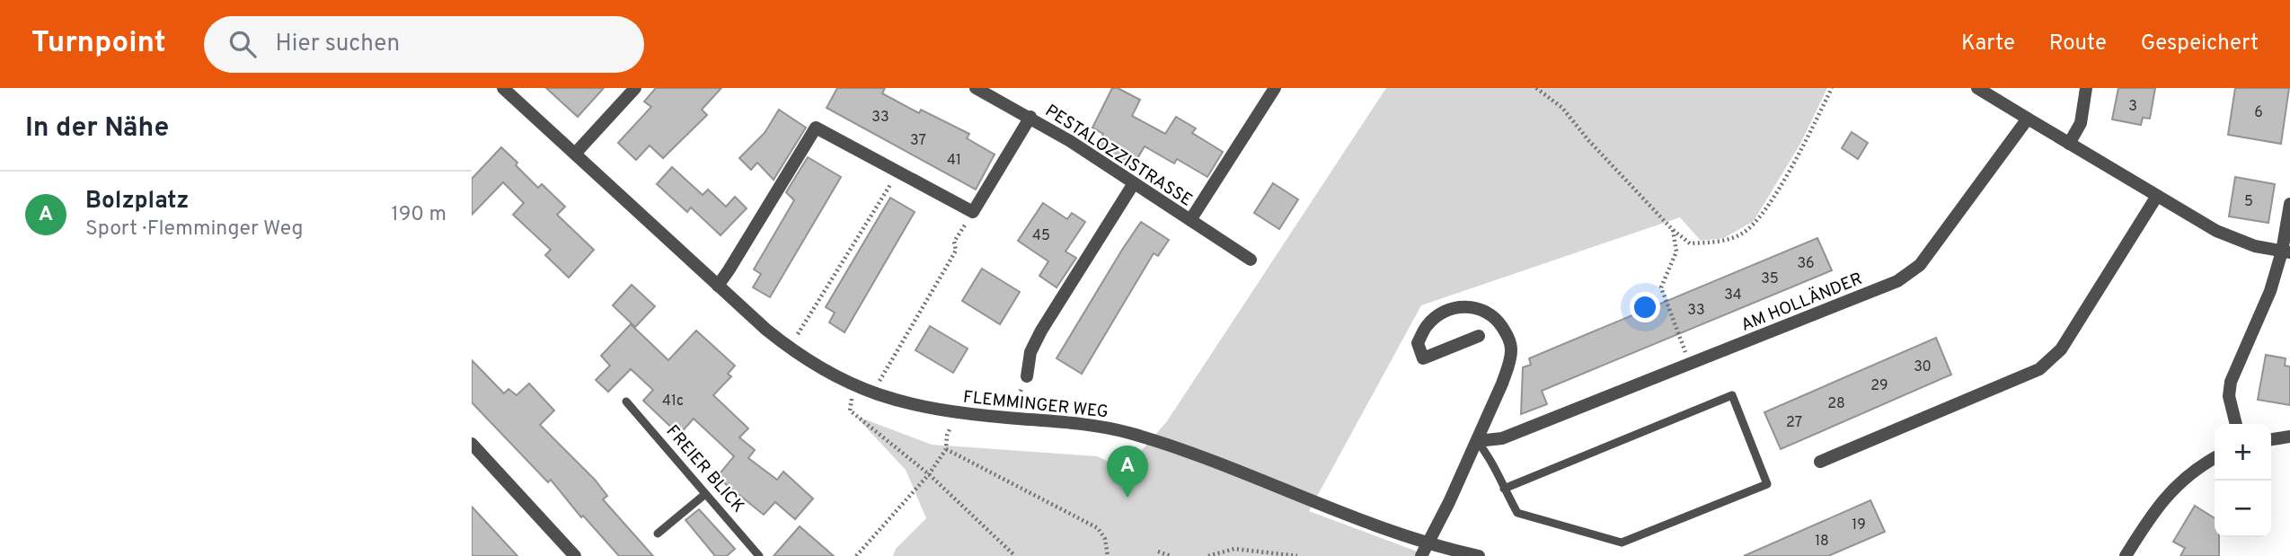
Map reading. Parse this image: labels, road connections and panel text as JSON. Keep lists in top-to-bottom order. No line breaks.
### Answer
{"streets":{"street":["PESTALOZZISTRASSE","AM HOLLÄNDER","FLEMMINGER WEG"],"lane":["FREIER BLICK"]},"crossings":[["PESTALOZZISTRASSE","FLEMMINGER WEG"]],"house_numbers":["3","6","33","37","41","5","45","36","35","34","33","30","29","41c","28","27","19","18"],"page":{"header":"Turnpoint","search":"Hier suchen","nav":["Karte","Route","Gespeichert"],"heading":"In der Nähe","list":[{"mark":"A","name":"Bolzplatz","note":"Sport · Flemminger Weg","value":"190 m"}],"map_buttons":["+","−"],"pins":"A"}}
